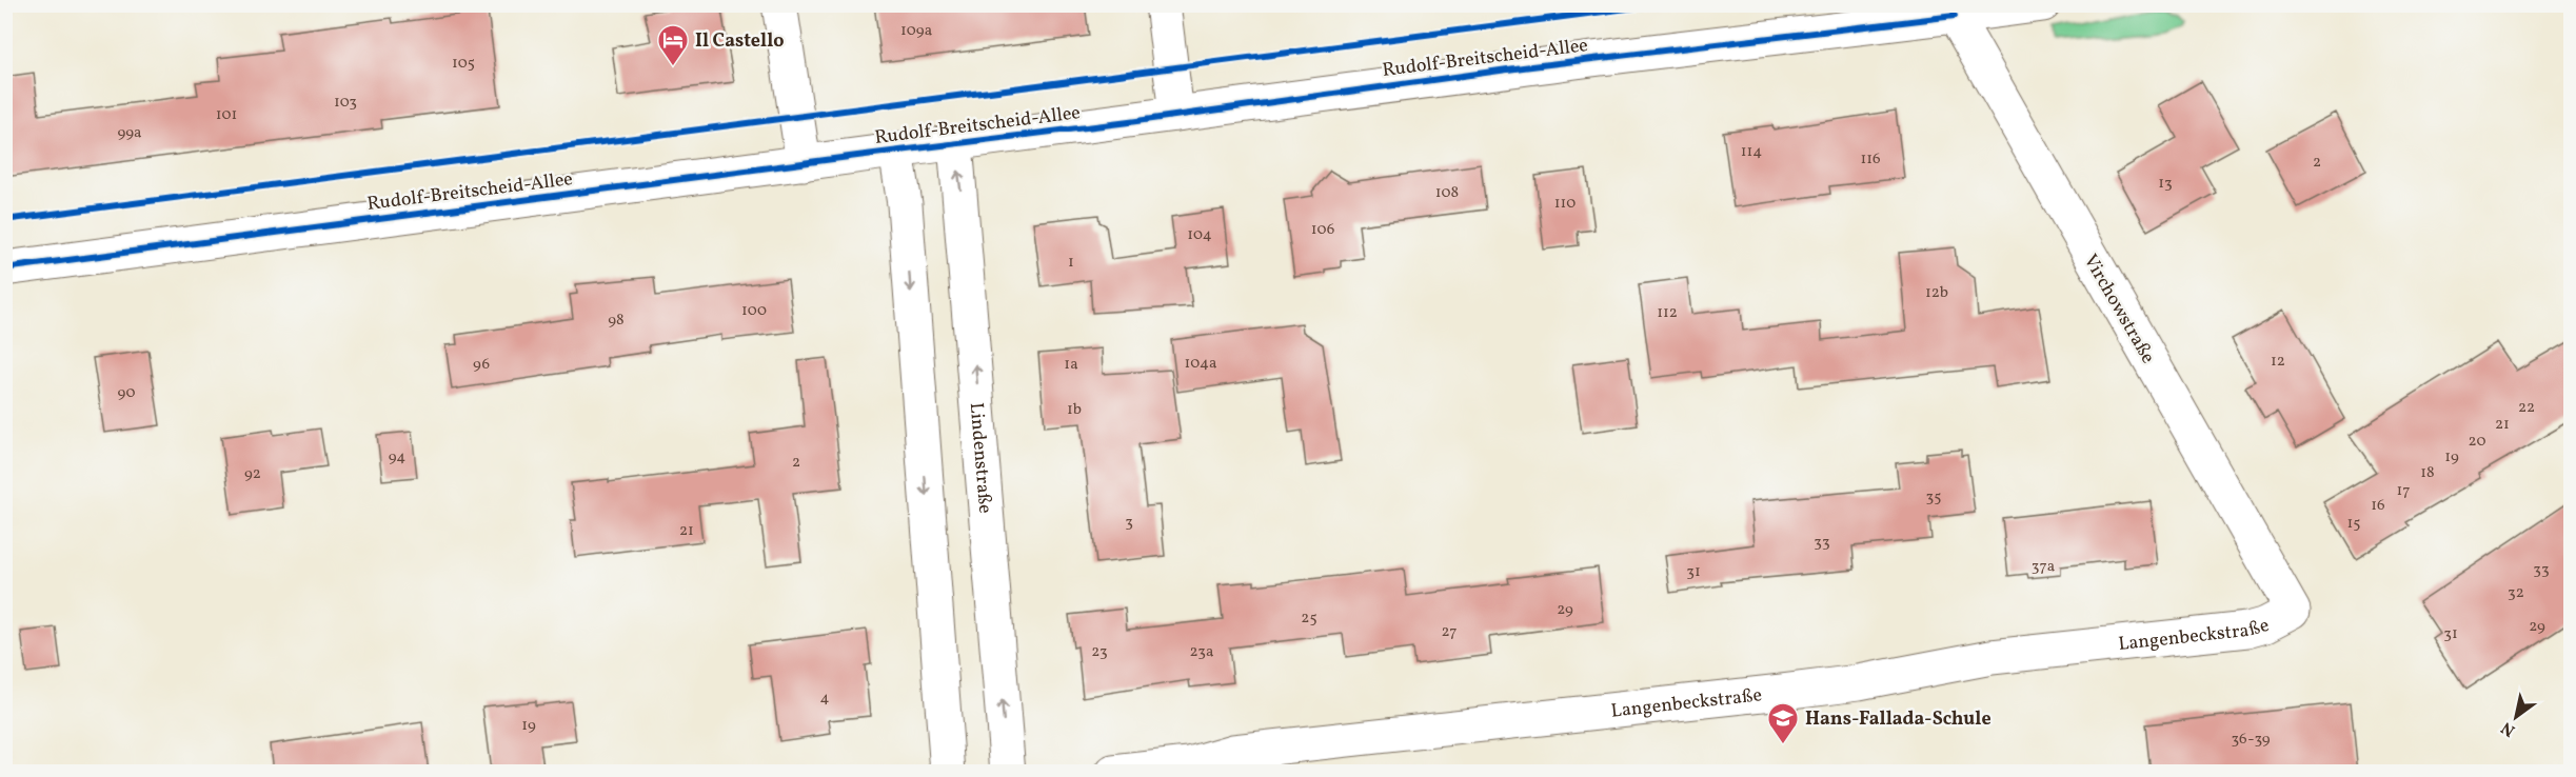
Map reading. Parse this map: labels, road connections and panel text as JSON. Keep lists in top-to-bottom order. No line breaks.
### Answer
{"streets":{"street":["Rudolf-Breitscheid-Allee","Virchowstraße","Lindenstraße","Langenbeckstraße"]},"crossings":[["Rudolf-Breitscheid-Allee","Virchowstraße"],["Rudolf-Breitscheid-Allee","Lindenstraße"],["Virchowstraße","Langenbeckstraße"]],"places":{"hotel":["Il Castello"],"school or university":["Hans-Fallada-Schule"]},"house_numbers":["109a","105","103","101","99a","114","116","2","13","108","110","106","104","1","12b","100","112","98","12","104a","96","1a","90","22","1b","21","20","94","19","2","18","92","17","35","16","3","15","21","33","37a","33","31","32","29","25","29","27","31","23","23a","4","19","36-39"],"north":"bottom left"}
